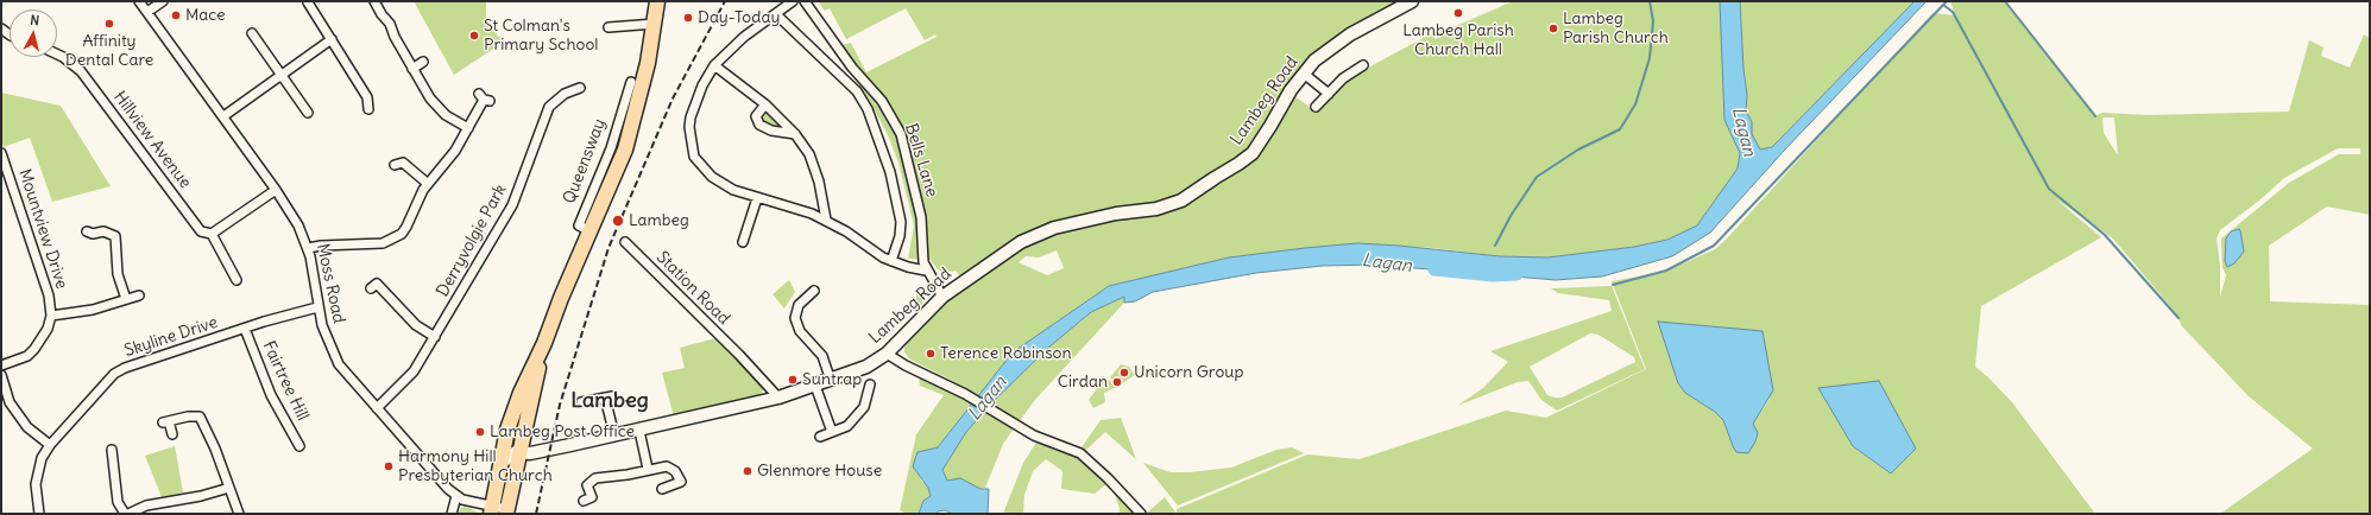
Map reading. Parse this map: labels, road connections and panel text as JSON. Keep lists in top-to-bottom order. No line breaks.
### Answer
{"streets":{"highway":["Queensway"],"main road":["Lambeg Road"],"street":["Hillview Avenue","Bells Lane","Mountview Drive","Derryvolgie Park","Moss Road","Station Road","Skyline Drive","Fairtree Hill"]},"crossings":[["Lambeg Road","Bells Lane"],["Lambeg Road","Queensway"],["Lambeg Road","Station Road"],["Queensway","Moss Road"],["Derryvolgie Park","Moss Road"],["Moss Road","Skyline Drive"],["Skyline Drive","Fairtree Hill"]],"districts":["Lambeg"],"water":["Lagan"],"places":["Lambeg Parish Church Hall","Mace","Day-Today","Affinity Dental Care","Lambeg Parish Church","St Colman's Primary School","Lambeg","Terence Robinson","Unicorn Group","Suntrap","Cirdan","Lambeg Post Office","Harmony Hill Presbyterian Church","Glenmore House"],"north":"top"}
